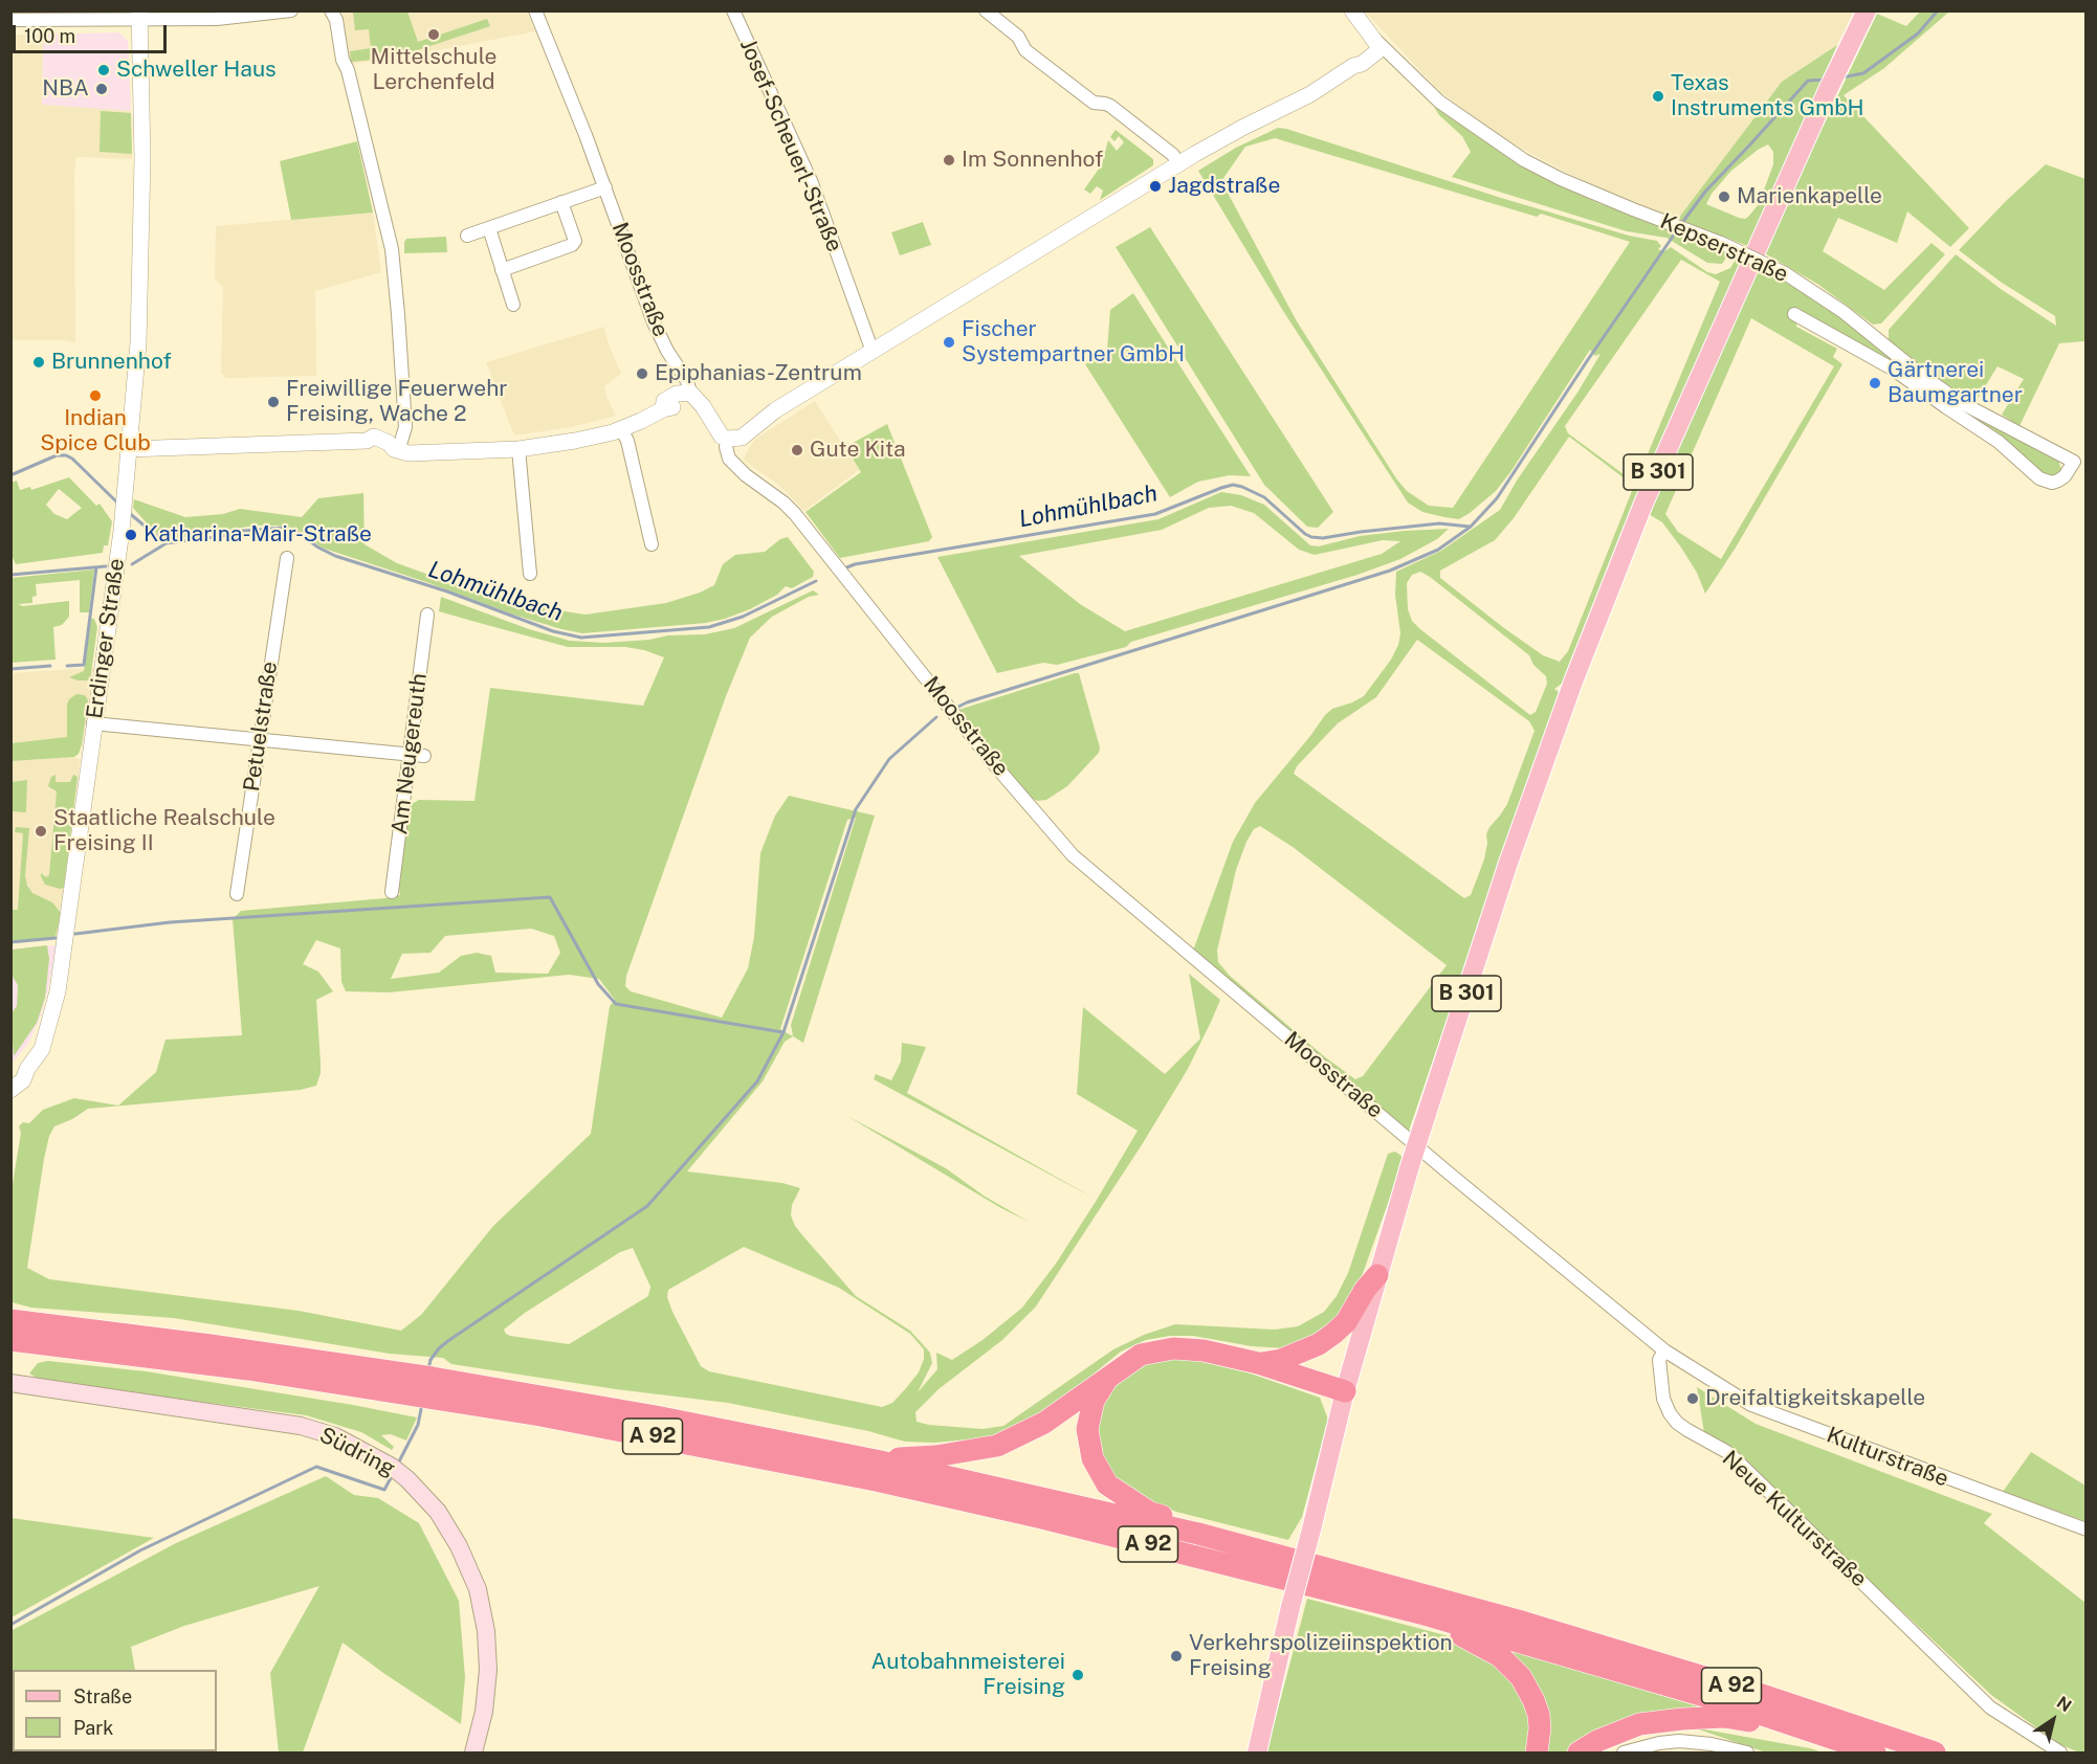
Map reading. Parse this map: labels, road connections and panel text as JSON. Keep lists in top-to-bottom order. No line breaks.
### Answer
{"streets":{"highway":["A 92"],"main road":["B 301","Südring"],"street":["Josef-Scheuerl-Straße","Kepserstraße","Moosstraße","Erdinger Straße","Petuelstraße","Am Neugereuth","Kulturstraße","Neue Kulturstraße"]},"crossings":[["Moosstraße","Kulturstraße"],["Moosstraße","Neue Kulturstraße"],["Kulturstraße","Neue Kulturstraße"]],"water":["Lohmühlbach"],"places":["Mittelschule Lerchenfeld","Schweller Haus","NBA","Texas Instruments GmbH","Im Sonnenhof","Jagdstraße","Marienkapelle","Fischer Systempartner GmbH","Brunnenhof","Epiphanias-Zentrum","Gärtnerei Baumgartner","Indian Spice Club","Freiwillige Feuerwehr Freising, Wache 2","Gute Kita","Katharina-Mair-Straße","Staatliche Realschule Freising II","Dreifaltigkeitskapelle","Verkehrspolizeiinspektion Freising","Autobahnmeisterei Freising"],"legend":["Straße","Park"],"scale_bar":"100 m","north":"top right"}
